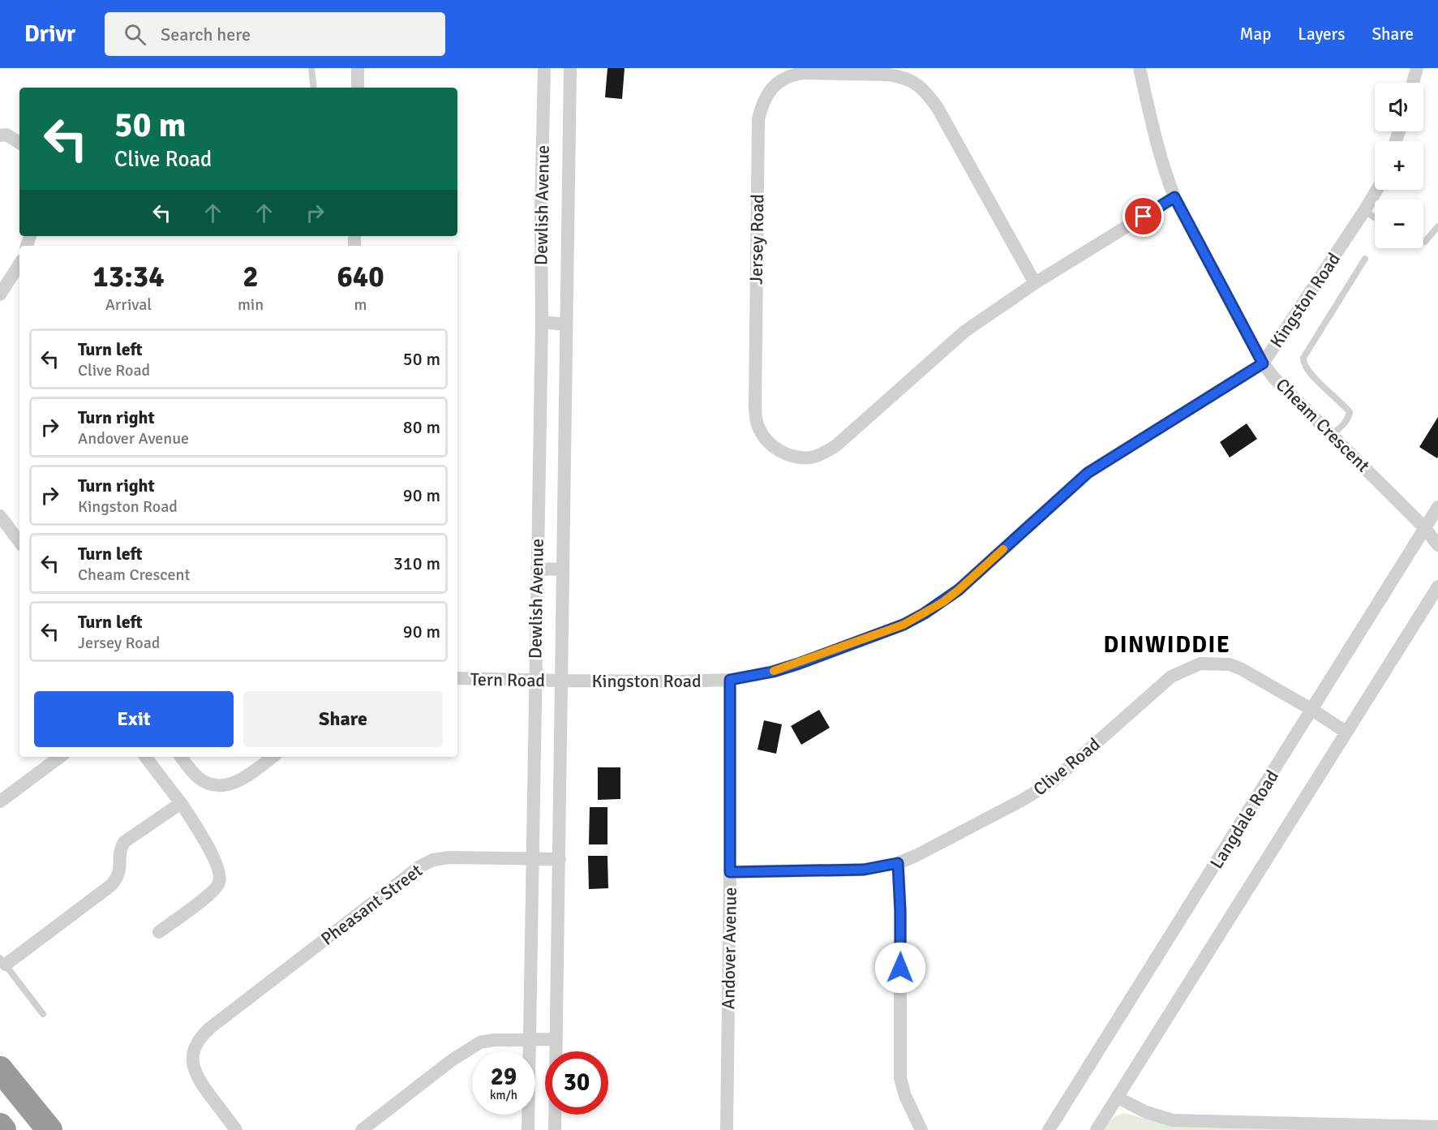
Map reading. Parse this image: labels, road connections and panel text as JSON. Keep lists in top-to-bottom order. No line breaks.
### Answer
{"streets":{"street":["Dewlish Avenue","Jersey Road","Kingston Road","Cheam Crescent","Tern Road","Clive Road","Langdale Road","Pheasant Street","Andover Avenue"]},"crossings":[["Dewlish Avenue","Kingston Road"],["Dewlish Avenue","Tern Road"],["Dewlish Avenue","Pheasant Street"],["Jersey Road","Cheam Crescent"],["Kingston Road","Cheam Crescent"],["Kingston Road","Tern Road"],["Kingston Road","Andover Avenue"],["Cheam Crescent","Langdale Road"],["Clive Road","Langdale Road"],["Clive Road","Andover Avenue"]],"districts":["DINWIDDIE"],"page":{"header":"Drivr","search":"Search here","nav":["Map","Layers","Share"],"map_buttons":["+","−"],"turn":["50 m","Clive Road"],"eta":["13:34","Arrival","2","min","640","m"],"list":[{"name":"Turn left","note":"Clive Road","value":"50 m"},{"name":"Turn right","note":"Andover Avenue","value":"80 m"},{"name":"Turn right","note":"Kingston Road","value":"90 m"},{"name":"Turn left","note":"Cheam Crescent","value":"310 m"},{"name":"Turn left","note":"Jersey Road","value":"90 m"}],"buttons":["Exit","Share"],"speed":"29 km/h","limit":"30"}}
